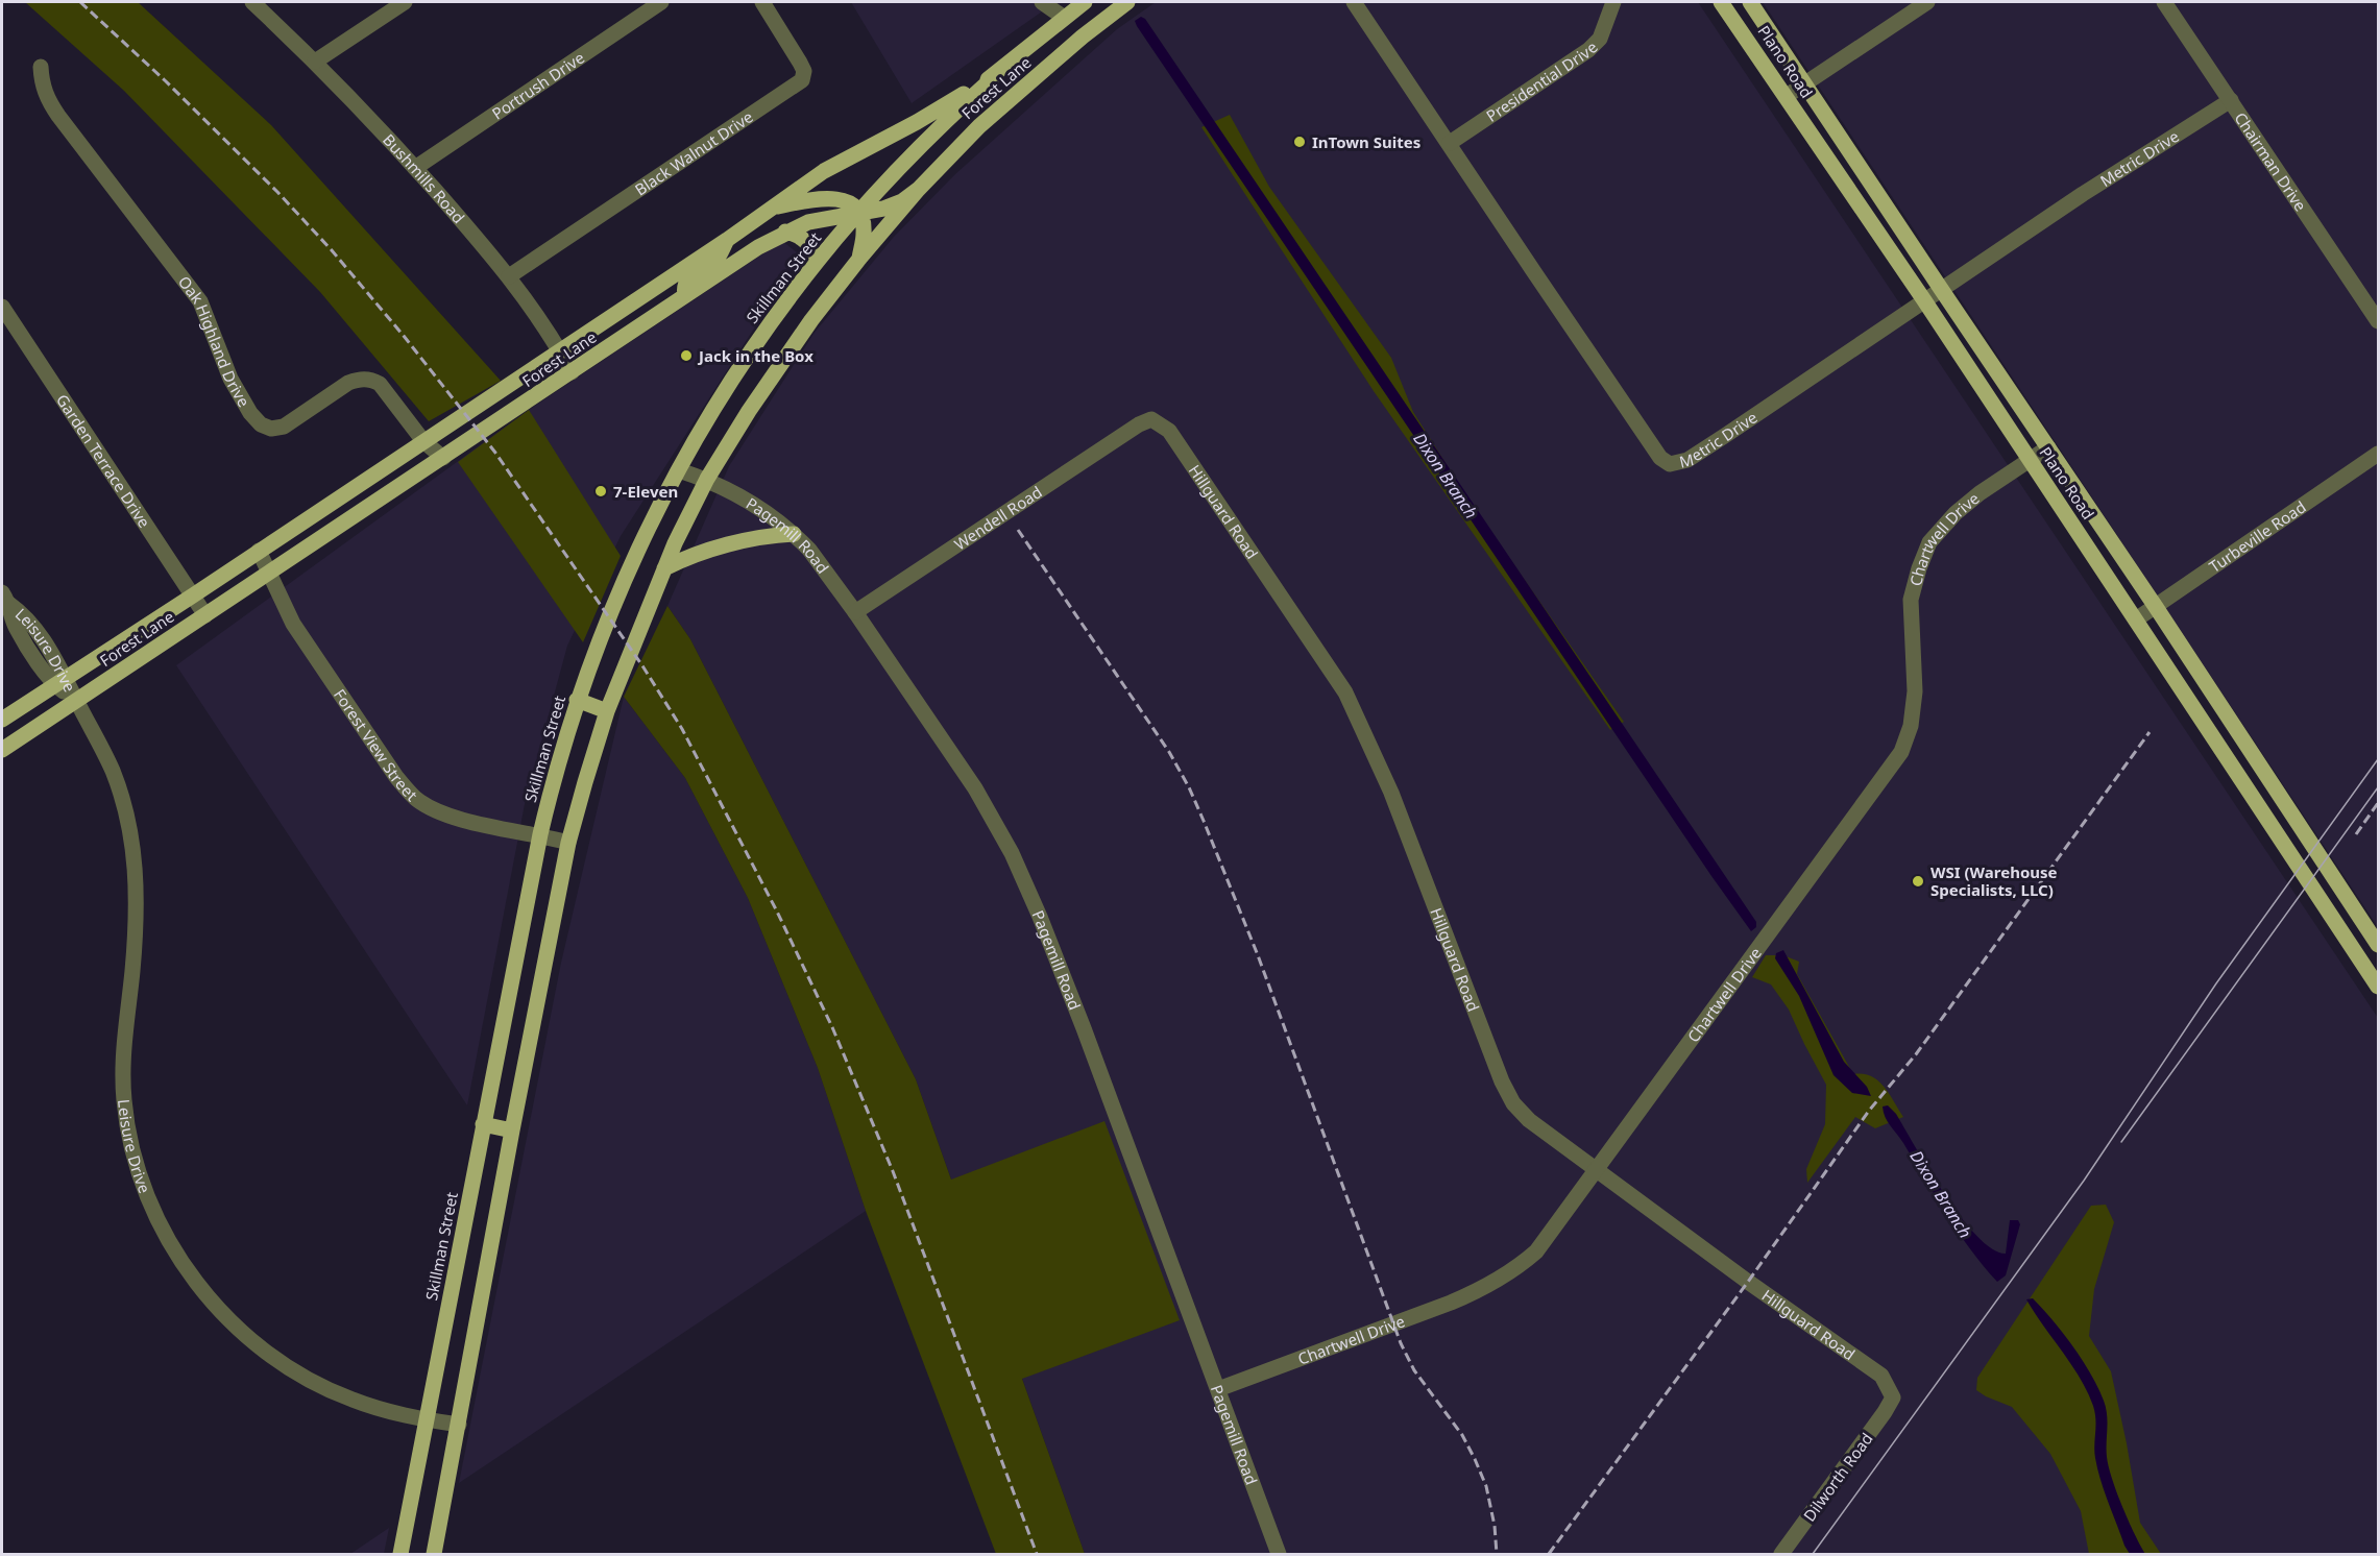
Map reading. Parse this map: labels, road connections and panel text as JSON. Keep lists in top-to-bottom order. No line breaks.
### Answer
{"streets":{"main road":["Plano Road","Forest Lane","Skillman Street"],"street":["Presidential Drive","Portrush Drive","Black Walnut Drive","Metric Drive","Chairman Drive","Bushmills Road","Oak Highland Drive","Garden Terrace Drive","Hillguard Road","Wendell Road","Pagemill Road","Turbeville Road","Chartwell Drive","Leisure Drive","Forest View Street","Dilworth Road"]},"crossings":[["Plano Road","Metric Drive"],["Plano Road","Turbeville Road"],["Plano Road","Chartwell Drive"],["Presidential Drive","Metric Drive"],["Portrush Drive","Bushmills Road"],["Forest Lane","Bushmills Road"],["Forest Lane","Skillman Street"],["Forest Lane","Oak Highland Drive"],["Forest Lane","Garden Terrace Drive"],["Forest Lane","Leisure Drive"],["Forest Lane","Forest View Street"],["Black Walnut Drive","Bushmills Road"],["Metric Drive","Chairman Drive"],["Skillman Street","Pagemill Road"],["Skillman Street","Leisure Drive"],["Skillman Street","Forest View Street"],["Hillguard Road","Wendell Road"],["Hillguard Road","Chartwell Drive"],["Hillguard Road","Dilworth Road"],["Wendell Road","Pagemill Road"],["Pagemill Road","Chartwell Drive"]],"water":["Dixon Branch"],"places":["InTown Suites","Jack in the Box","7-Eleven","WSI (Warehouse Specialists, LLC)"]}
